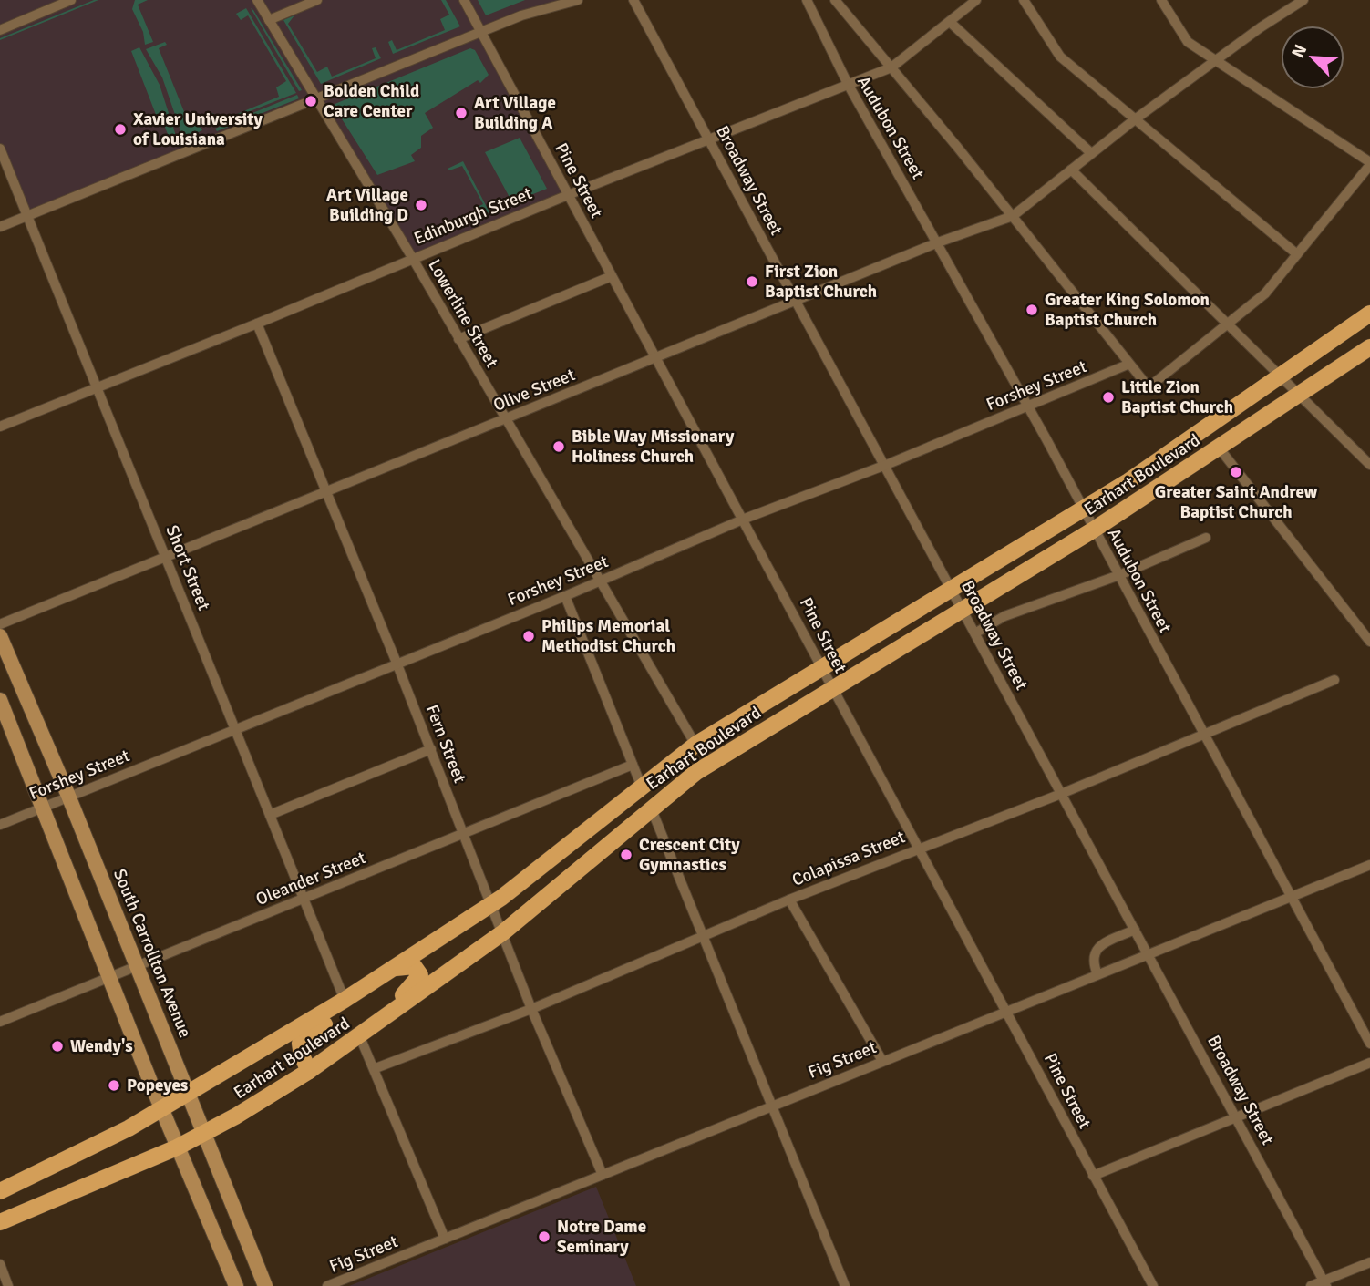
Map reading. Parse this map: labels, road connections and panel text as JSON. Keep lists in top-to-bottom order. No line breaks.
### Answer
{"streets":{"main road":["Earhart Boulevard","South Carrollton Avenue"],"street":["Audubon Street","Pine Street","Broadway Street","Edinburgh Street","Lowerline Street","Forshey Street","Olive Street","Short Street","Fern Street","Colapissa Street","Oleander Street","Fig Street"]},"crossings":[["Audubon Street","Edinburgh Street"],["Audubon Street","Forshey Street"],["Audubon Street","Olive Street"],["Audubon Street","Earhart Boulevard"],["Audubon Street","Colapissa Street"],["Audubon Street","Fig Street"],["Pine Street","Edinburgh Street"],["Pine Street","Forshey Street"],["Pine Street","Olive Street"],["Pine Street","Earhart Boulevard"],["Pine Street","Colapissa Street"],["Pine Street","Fig Street"],["Broadway Street","Edinburgh Street"],["Broadway Street","Forshey Street"],["Broadway Street","Olive Street"],["Broadway Street","Earhart Boulevard"],["Broadway Street","Colapissa Street"],["Broadway Street","Fig Street"],["Edinburgh Street","Lowerline Street"],["Edinburgh Street","Short Street"],["Edinburgh Street","Fern Street"],["Lowerline Street","Forshey Street"],["Lowerline Street","Olive Street"],["Lowerline Street","Earhart Boulevard"],["Forshey Street","Short Street"],["Forshey Street","Fern Street"],["Forshey Street","South Carrollton Avenue"],["Olive Street","Short Street"],["Olive Street","Fern Street"],["Earhart Boulevard","Short Street"],["Earhart Boulevard","Fern Street"],["Earhart Boulevard","South Carrollton Avenue"],["Short Street","Oleander Street"],["Fern Street","Colapissa Street"],["Fern Street","Oleander Street"],["Fern Street","Fig Street"],["Oleander Street","South Carrollton Avenue"]],"places":["Bolden Child Care Center","Art Village Building A","Xavier University of Louisiana","Art Village Building D","First Zion Baptist Church","Greater King Solomon Baptist Church","Little Zion Baptist Church","Bible Way Missionary Holiness Church","Greater Saint Andrew Baptist Church","Philips Memorial Methodist Church","Crescent City Gymnastics","Wendy's","Popeyes","Notre Dame Seminary"],"north":"top left"}
